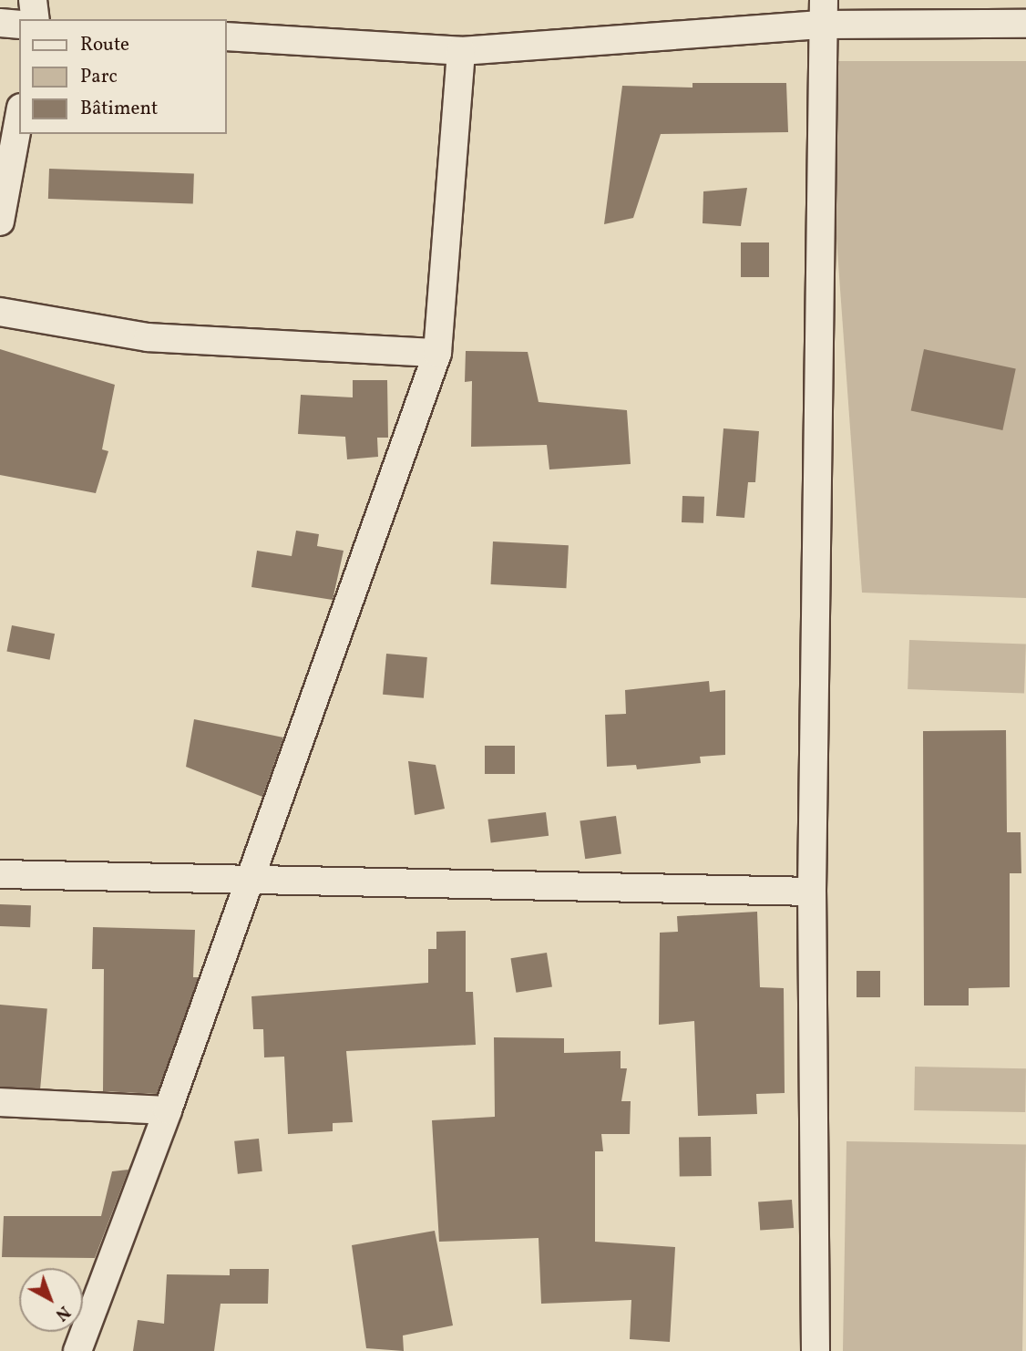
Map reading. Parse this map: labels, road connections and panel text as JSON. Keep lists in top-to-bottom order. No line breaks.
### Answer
{"legend":["Route","Parc","Bâtiment"],"north":"bottom right"}
